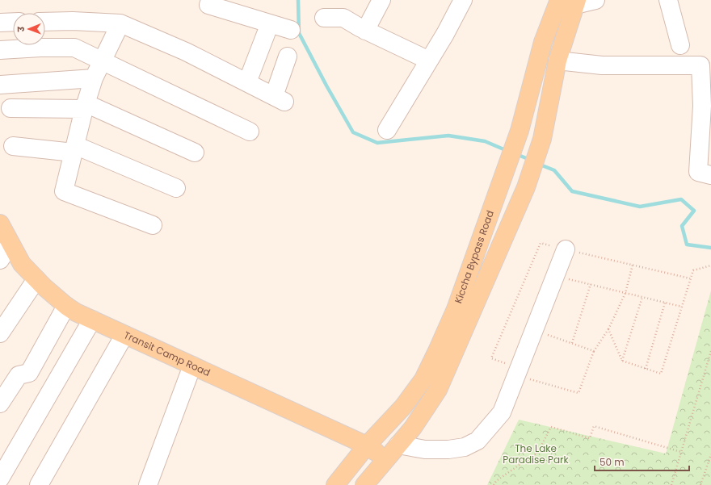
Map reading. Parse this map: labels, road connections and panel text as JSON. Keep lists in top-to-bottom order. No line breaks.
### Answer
{"streets":{"main road":["Kiccha Bypass Road","Transit Camp Road"]},"crossings":[["Kiccha Bypass Road","Transit Camp Road"]],"parks":["The Lake Paradise Park"],"scale_bar":"50 m","north":"left"}
